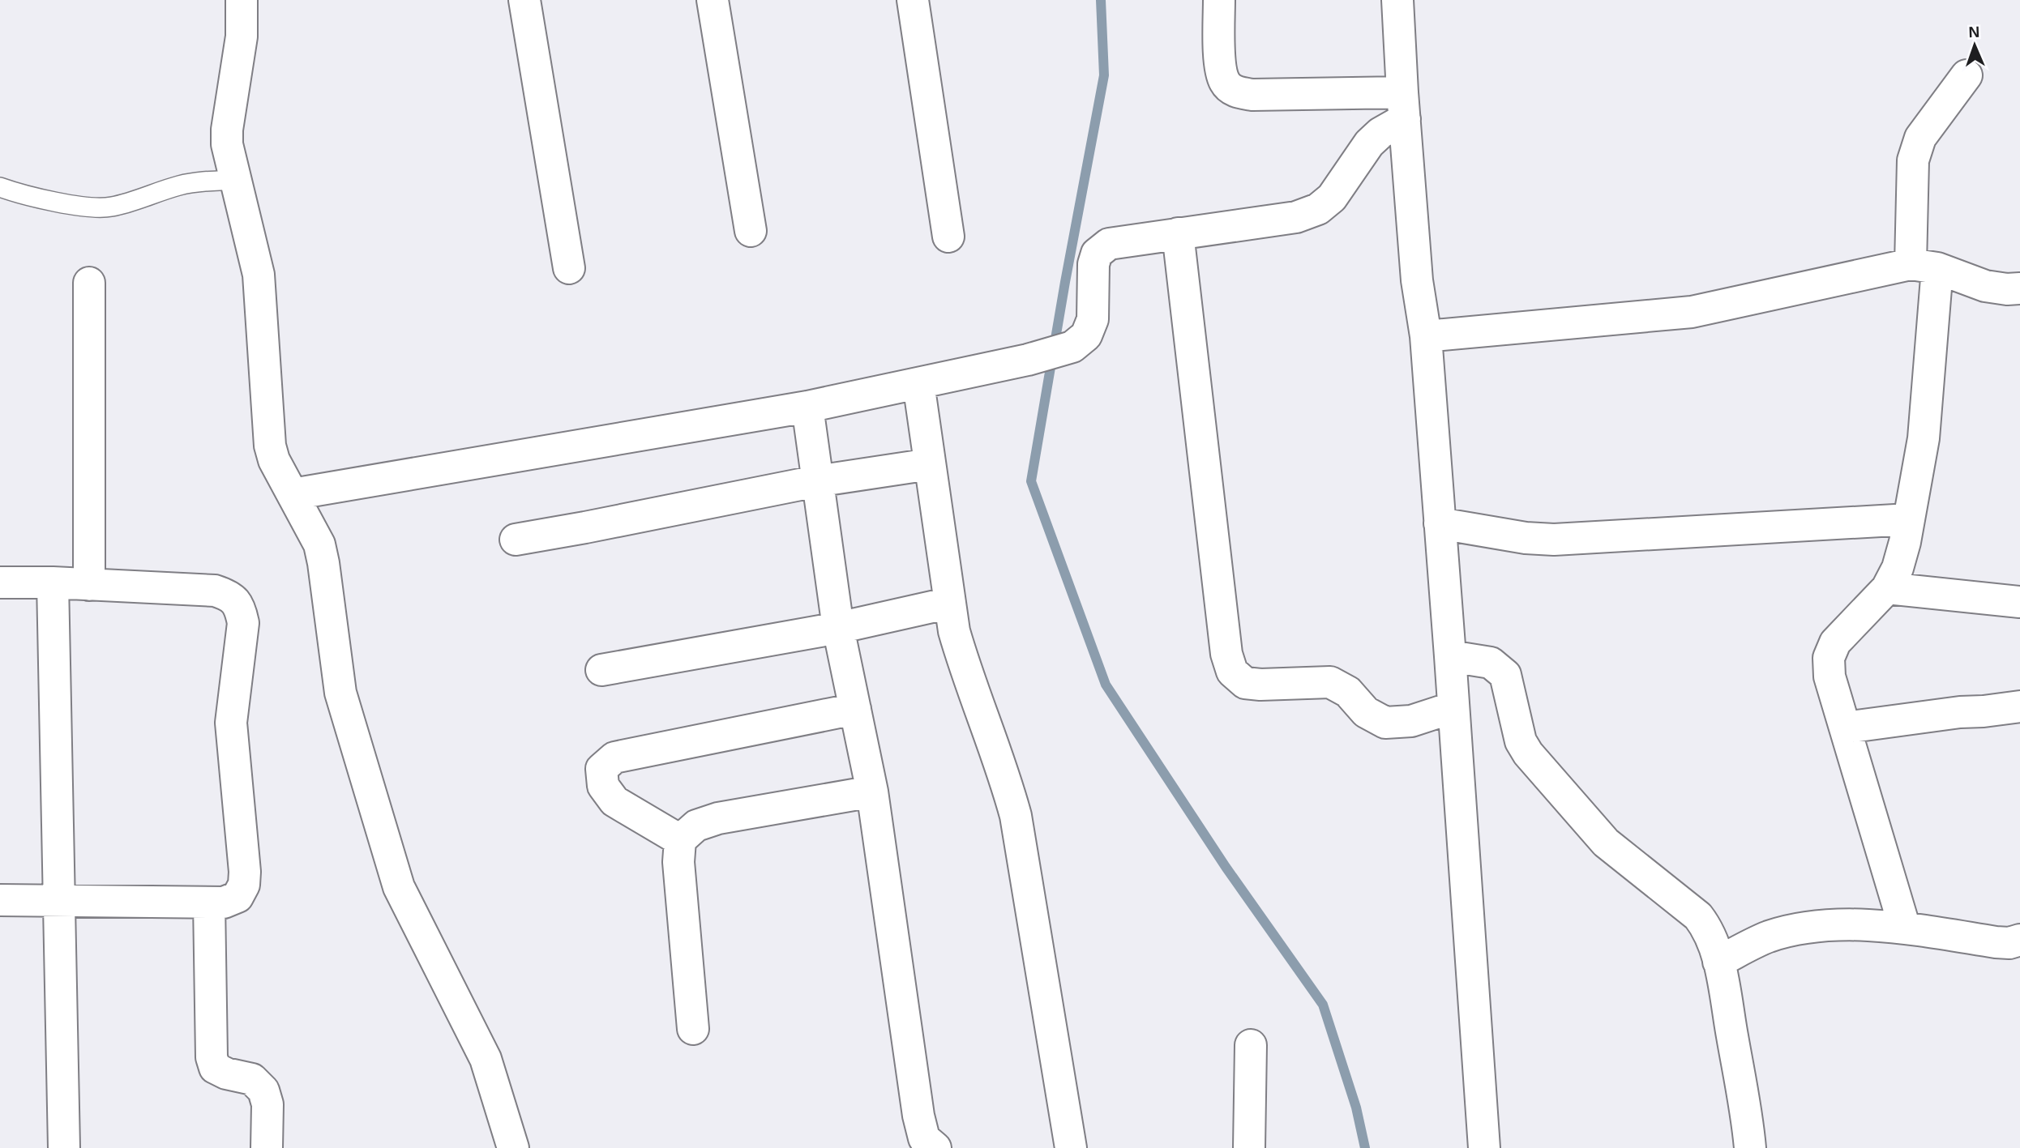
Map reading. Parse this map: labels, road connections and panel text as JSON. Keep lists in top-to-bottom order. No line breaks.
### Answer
{"north":"top"}
